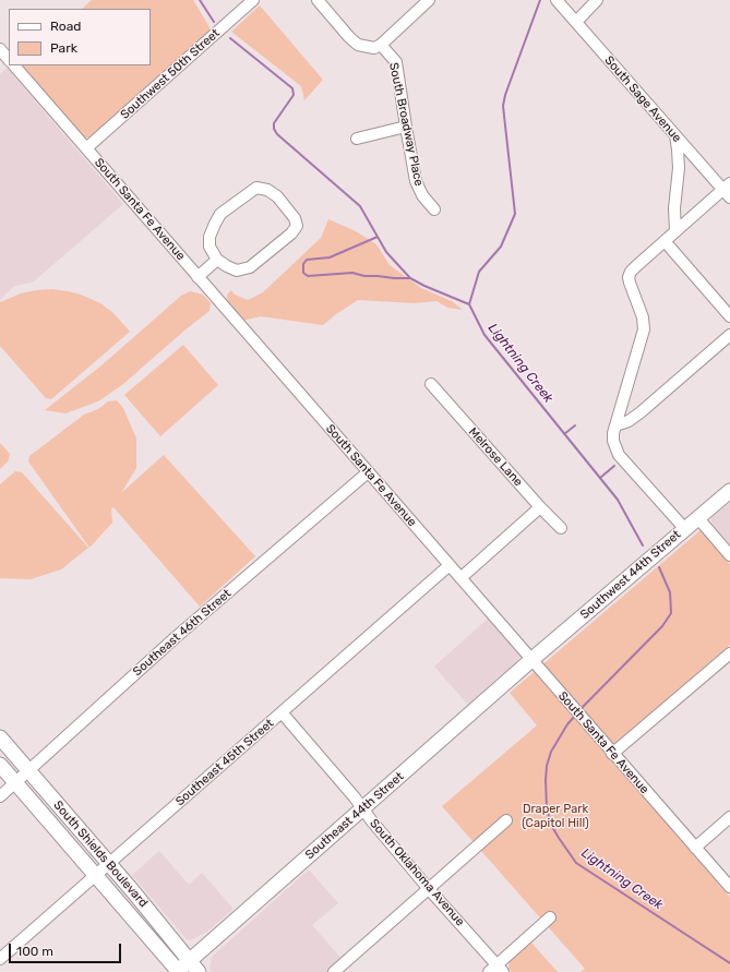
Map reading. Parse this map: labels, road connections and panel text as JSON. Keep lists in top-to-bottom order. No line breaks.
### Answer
{"streets":{"main road":["Southwest 44th Street","Southeast 44th Street","South Shields Boulevard"],"street":["Southwest 50th Street","South Sage Avenue","South Broadway Place","South Santa Fe Avenue","Melrose Lane","Southeast 46th Street","Southeast 45th Street","South Oklahoma Avenue"]},"crossings":[["Southwest 50th Street","South Santa Fe Avenue"],["South Santa Fe Avenue","Southwest 44th Street"],["South Santa Fe Avenue","Southeast 46th Street"],["South Santa Fe Avenue","Southeast 45th Street"],["South Santa Fe Avenue","Southeast 44th Street"],["Southwest 44th Street","Southeast 44th Street"],["Southeast 46th Street","South Shields Boulevard"],["Southeast 45th Street","South Shields Boulevard"],["Southeast 45th Street","South Oklahoma Avenue"],["Southeast 44th Street","South Shields Boulevard"],["Southeast 44th Street","South Oklahoma Avenue"]],"water":["Lightning Creek"],"parks":["Draper Park (Capitol Hill)"],"legend":["Road","Park"],"scale_bar":"100 m"}
